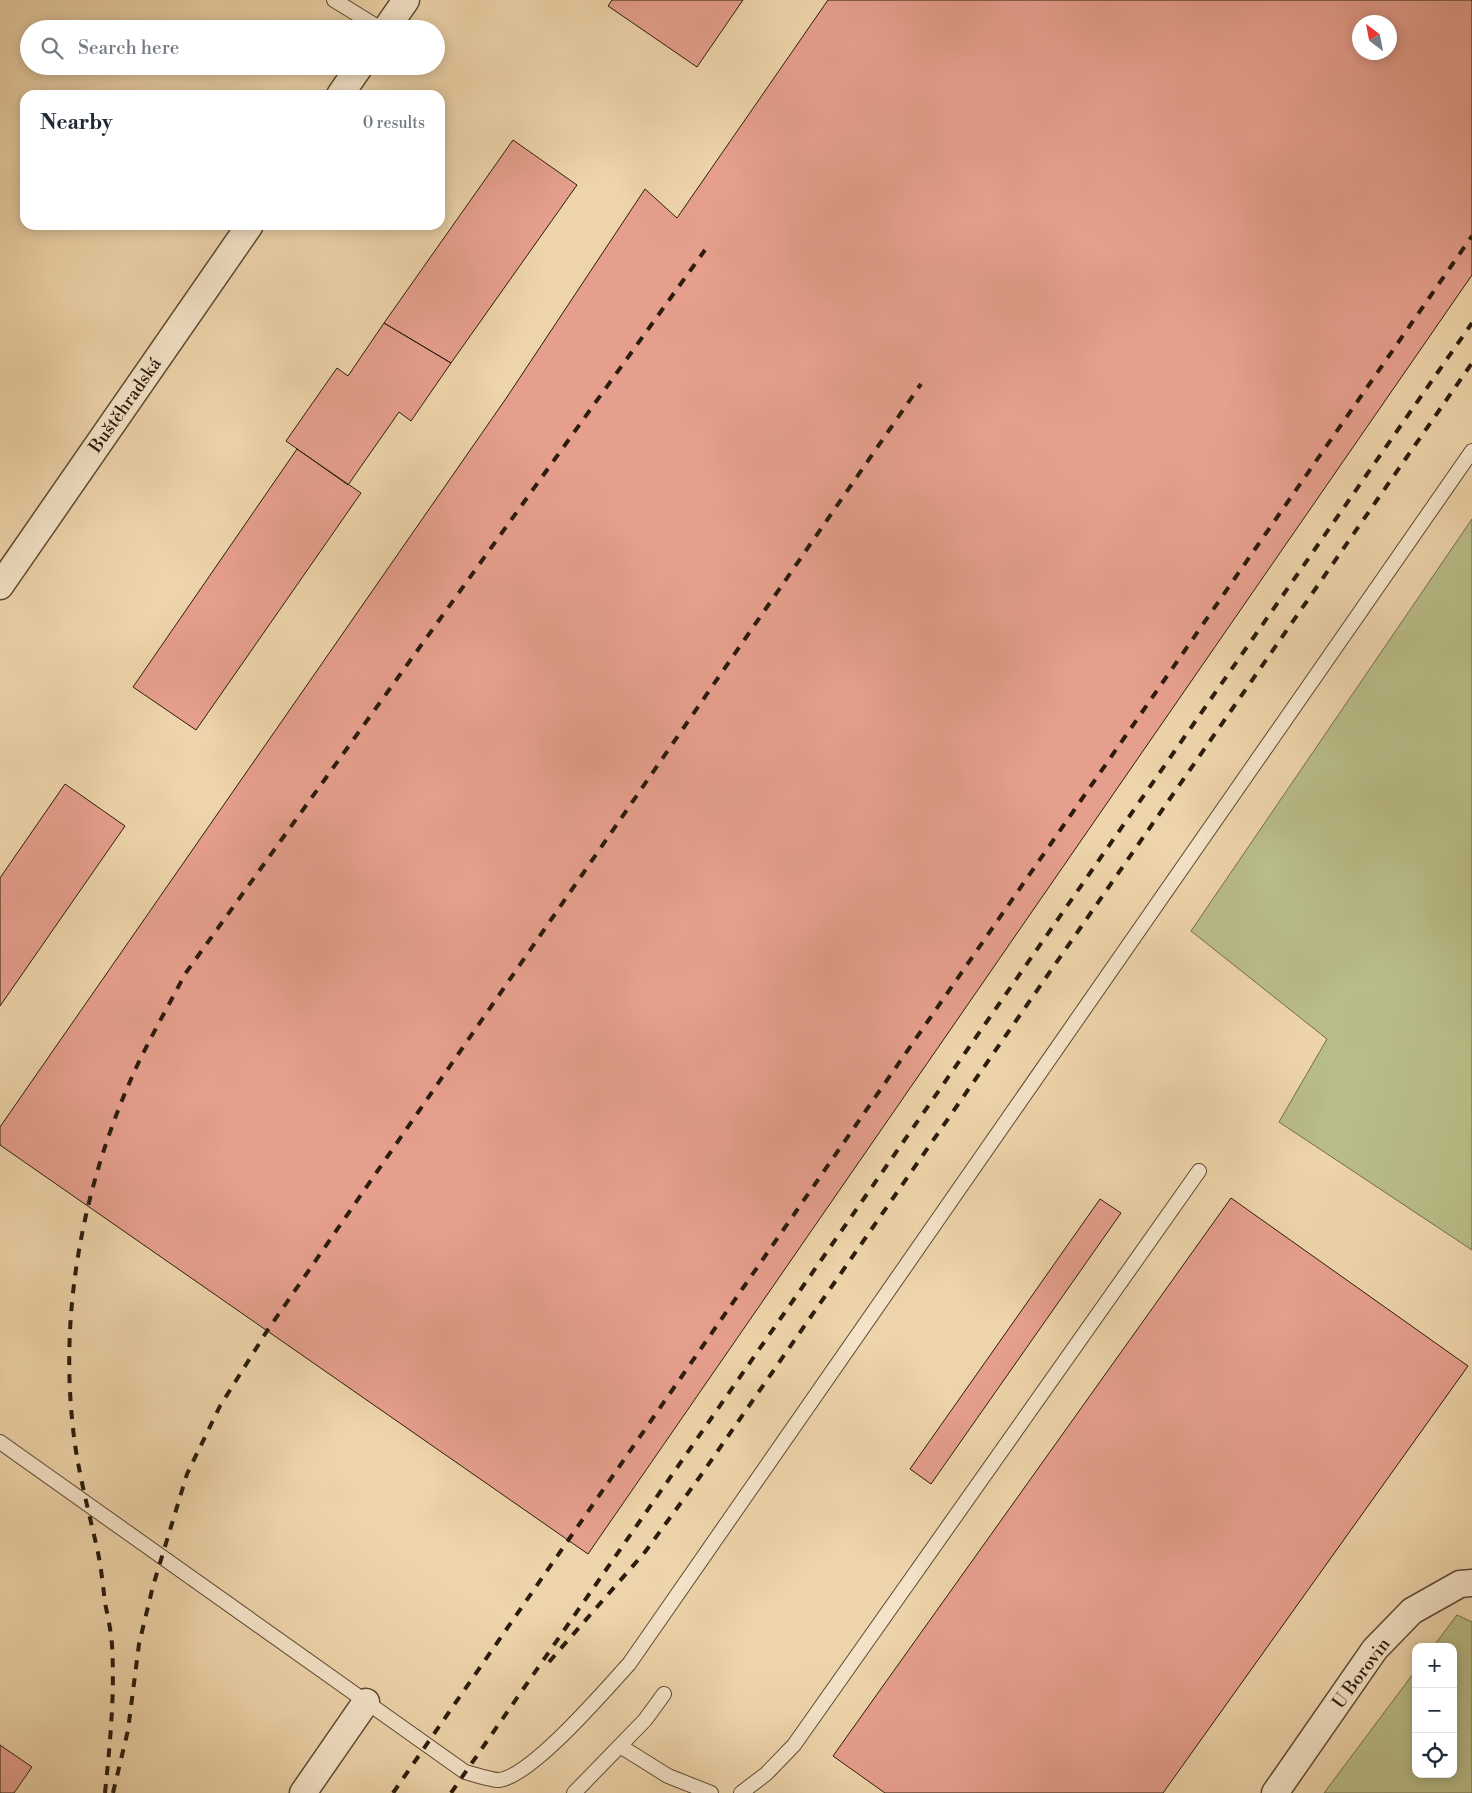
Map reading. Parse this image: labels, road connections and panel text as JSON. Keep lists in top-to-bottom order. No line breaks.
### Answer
{"streets":{"street":["Buštěhradská","U Borovin"]},"north":"top left","page":{"search":"Search here","heading":["Nearby","0 results"],"map_buttons":["+","−"]}}
